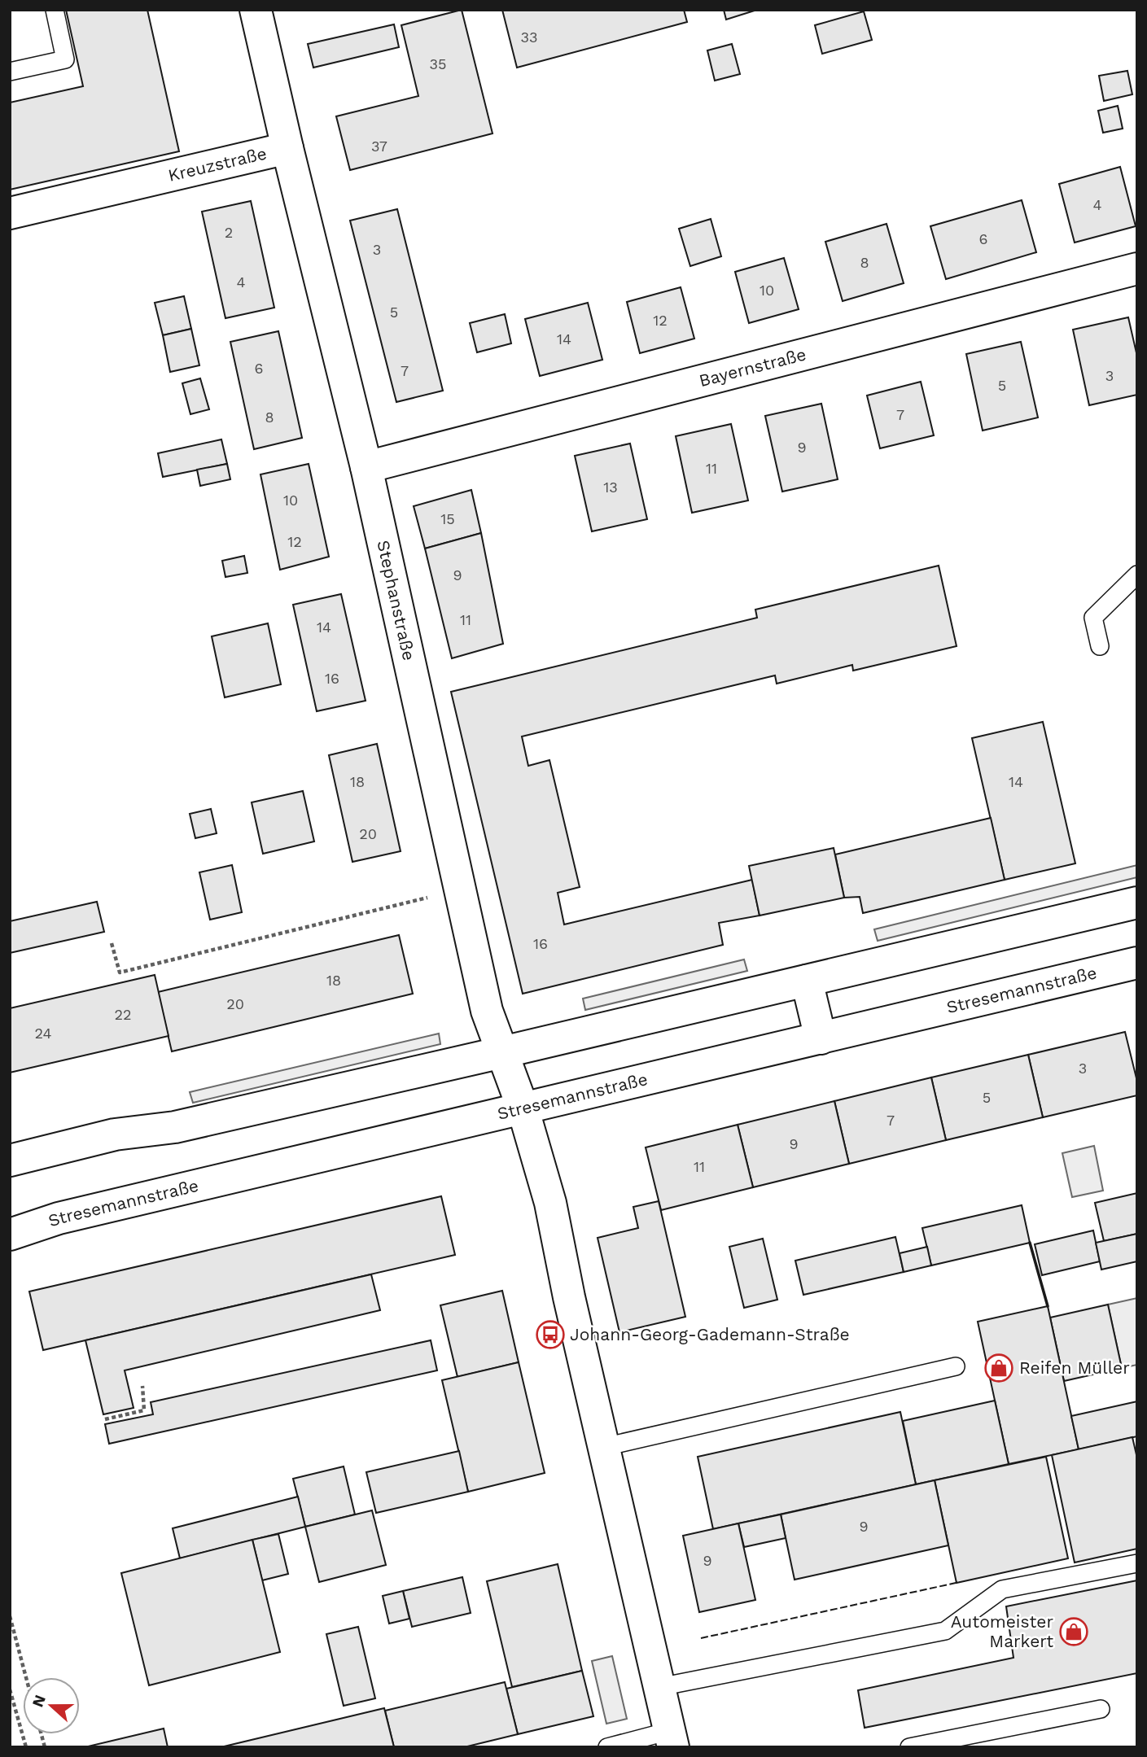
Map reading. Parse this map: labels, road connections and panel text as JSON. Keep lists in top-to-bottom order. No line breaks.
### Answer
{"streets":{"street":["Kreuzstraße","Bayernstraße","Stephanstraße","Stresemannstraße"]},"crossings":[["Kreuzstraße","Stephanstraße"],["Bayernstraße","Stephanstraße"]],"places":{"bus stop":["Johann-Georg-Gademann-Straße"],"shop":["Reifen Müller","Automeister Markert"]},"house_numbers":["33","35","37","4","2","6","3","8","4","10","5","12","14","6","7","3","5","7","8","9","11","13","10","15","12","9","11","14","16","18","14","20","16","18","20","22","24","3","5","7","9","11","9","9"],"north":"left"}
